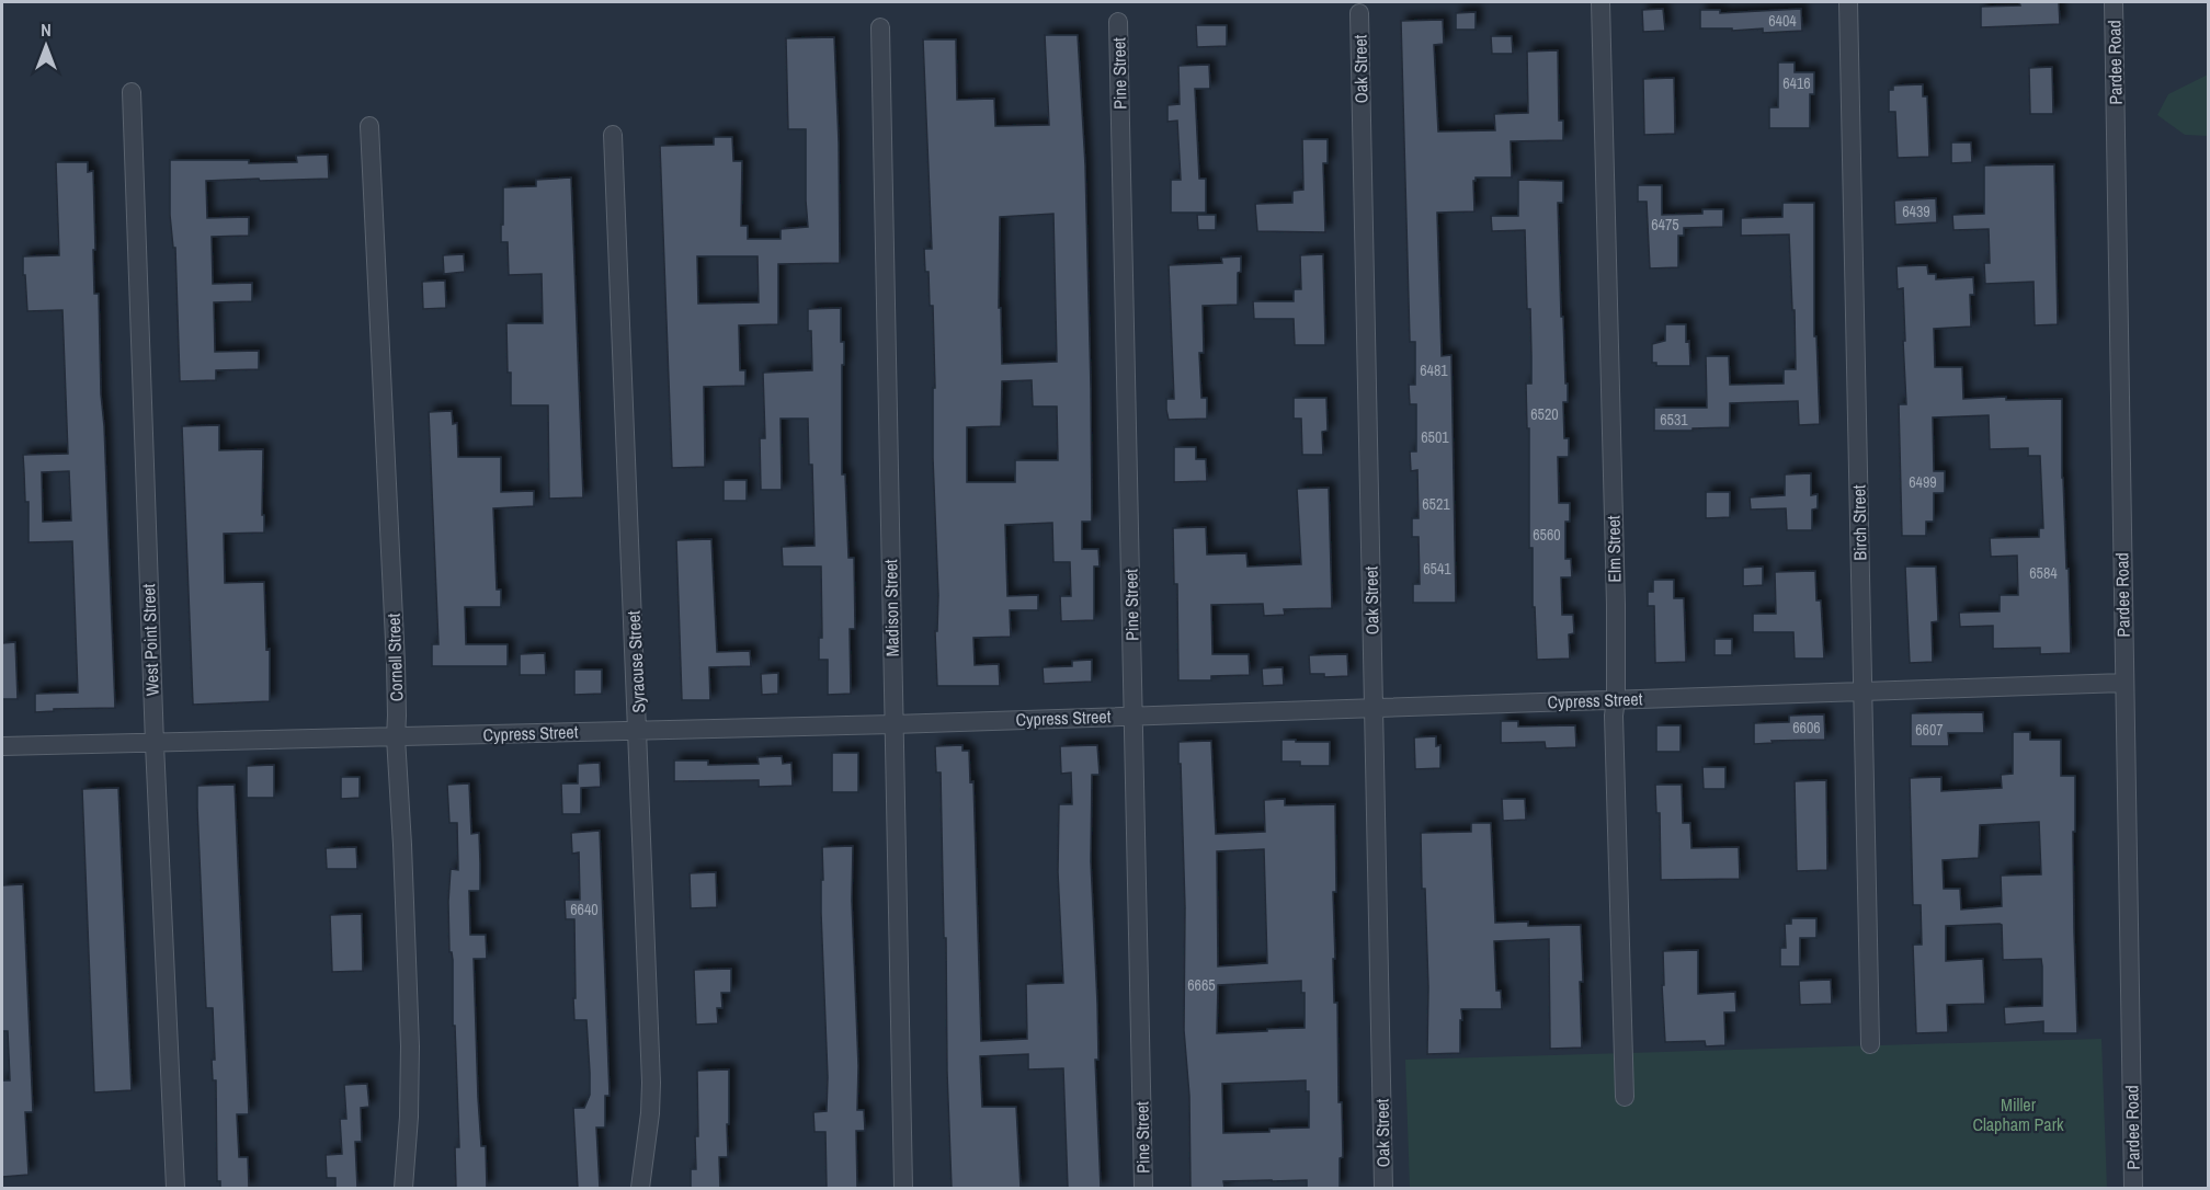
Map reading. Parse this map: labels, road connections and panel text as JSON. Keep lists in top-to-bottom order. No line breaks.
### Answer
{"streets":{"street":["Pardee Road","Oak Street","Pine Street","Birch Street","Elm Street","Madison Street","West Point Street","Cornell Street","Syracuse Street","Cypress Street"]},"crossings":[["Pardee Road","Cypress Street"],["Oak Street","Cypress Street"],["Pine Street","Cypress Street"],["Birch Street","Cypress Street"],["Elm Street","Cypress Street"],["Madison Street","Cypress Street"],["West Point Street","Cypress Street"],["Cornell Street","Cypress Street"],["Syracuse Street","Cypress Street"]],"parks":["Miller Clapham Park"],"house_numbers":["6404","6416","6439","6475","6481","6520","6531","6501","6499","6521","6560","6541","6584","6606","6607","6640","6665"],"north":"top"}
